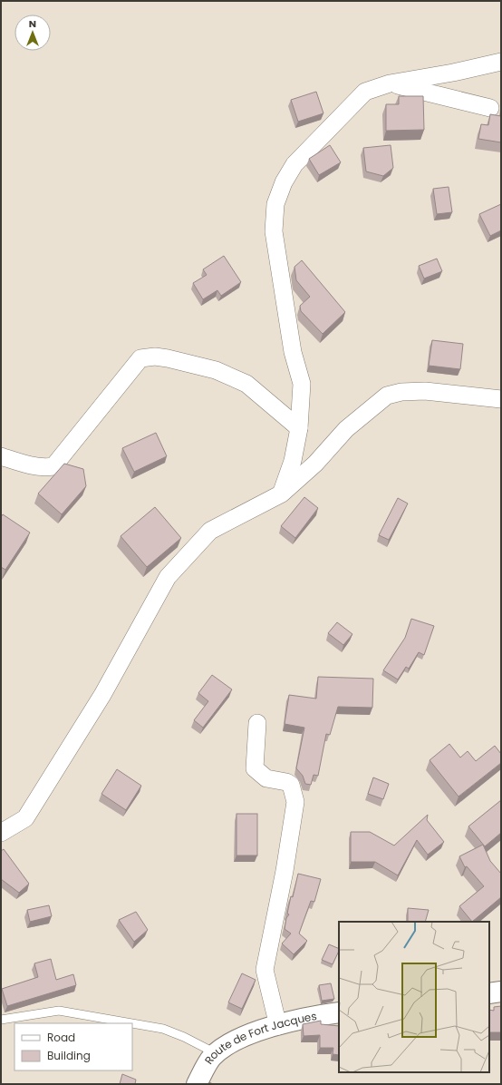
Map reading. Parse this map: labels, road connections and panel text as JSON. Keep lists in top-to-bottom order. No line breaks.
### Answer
{"streets":{"street":["Route de Fort Jacques"]},"legend":["Road","Building"],"north":"top"}
